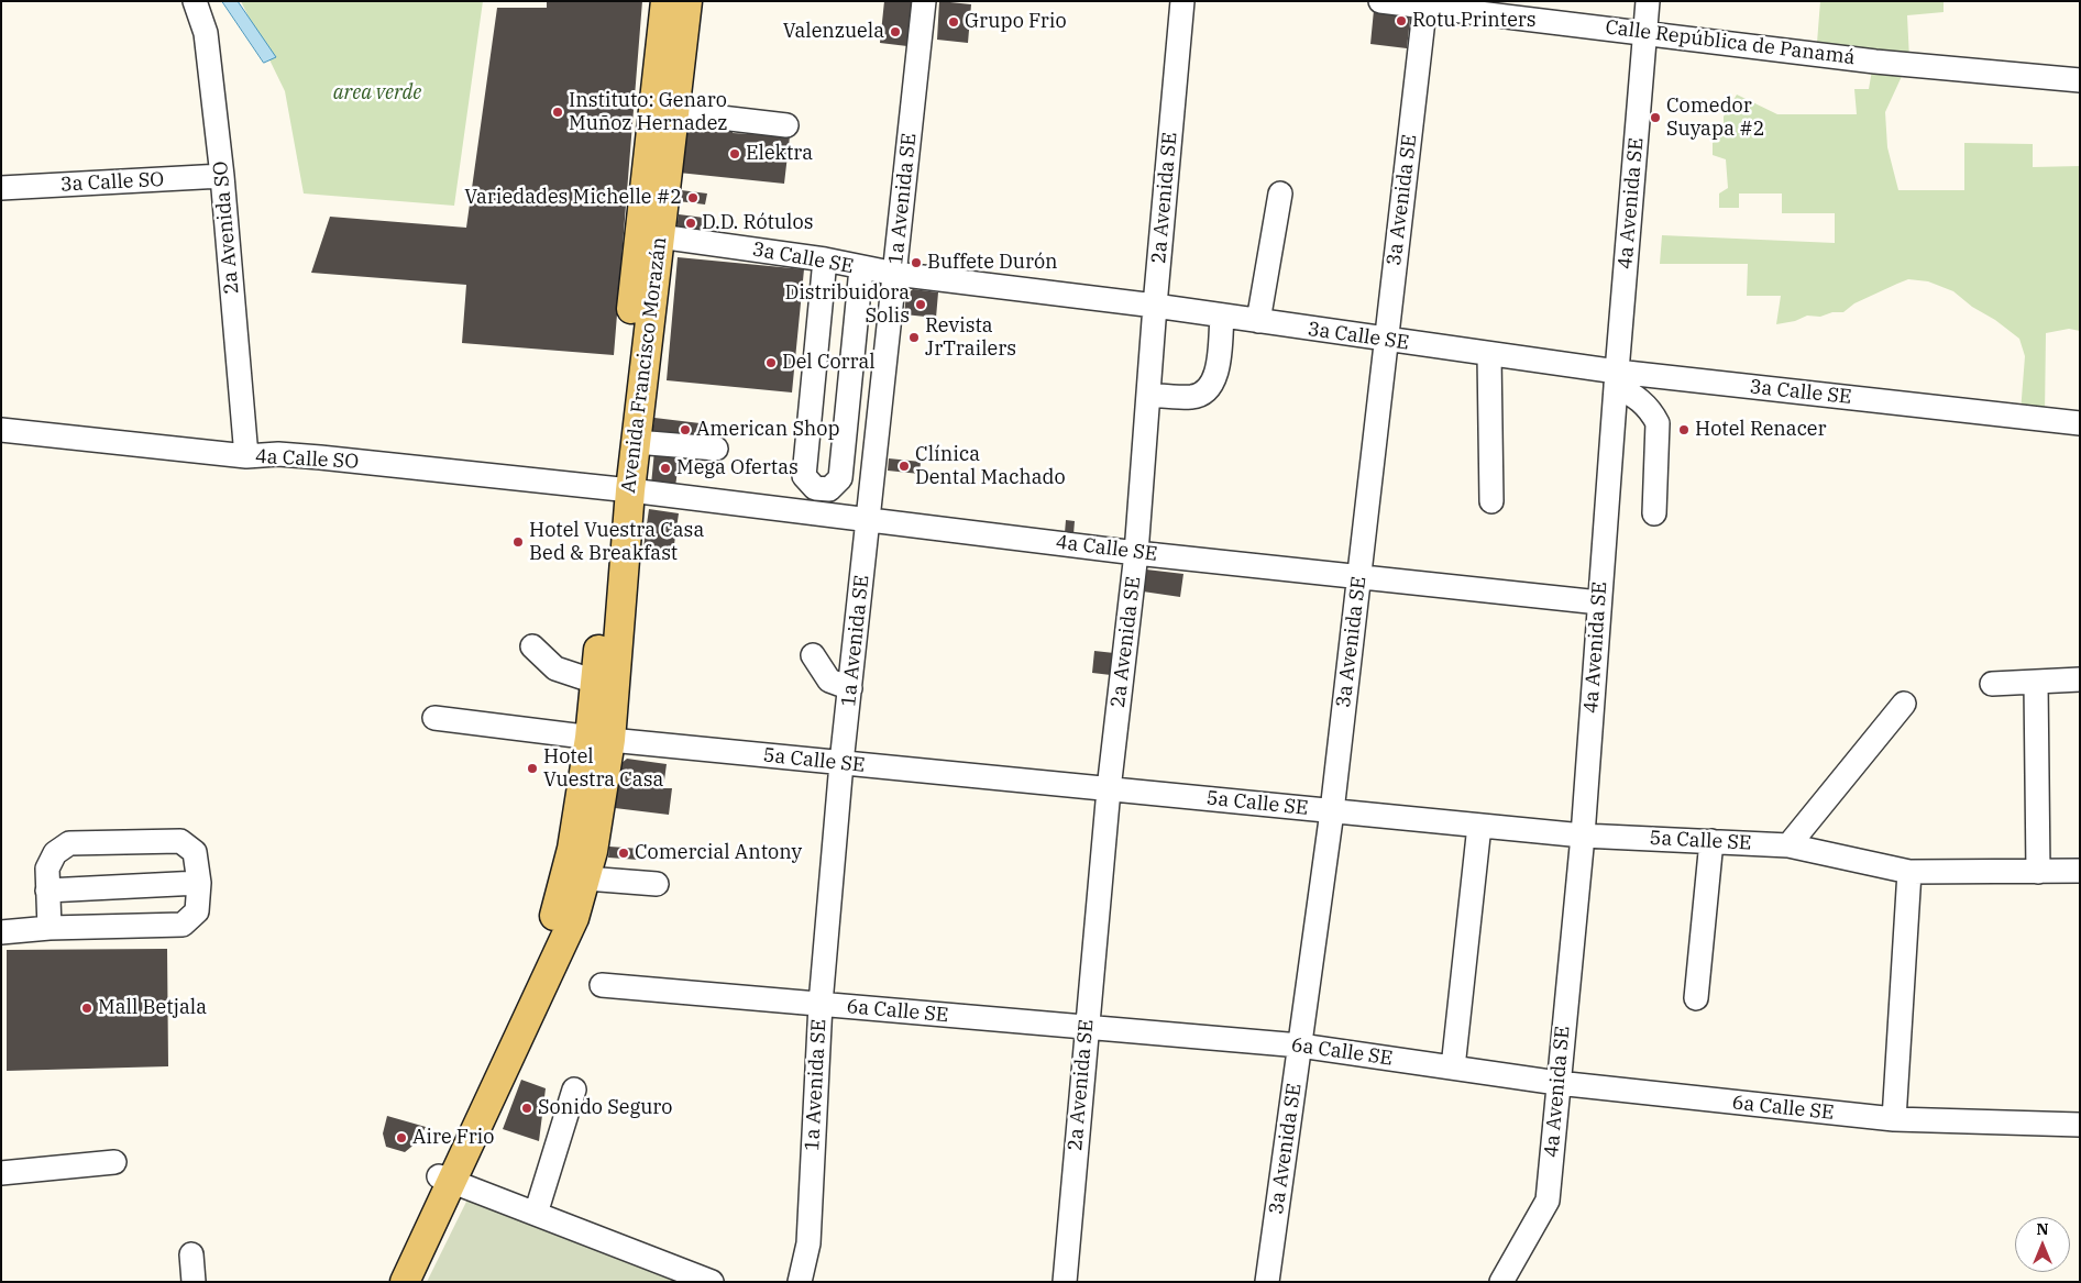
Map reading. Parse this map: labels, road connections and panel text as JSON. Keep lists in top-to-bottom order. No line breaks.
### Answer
{"streets":{"main road":["Avenida Francisco Morazán"],"street":["Calle República de Panamá","3a Calle SO","2a Avenida SE","1a Avenida SE","3a Avenida SE","4a Avenida SE","2a Avenida SO","3a Calle SE","4a Calle SO","4a Calle SE","5a Calle SE","6a Calle SE"]},"crossings":[["Calle República de Panamá","3a Avenida SE"],["Calle República de Panamá","4a Avenida SE"],["3a Calle SO","2a Avenida SO"],["2a Avenida SE","3a Calle SE"],["2a Avenida SE","4a Calle SE"],["2a Avenida SE","5a Calle SE"],["2a Avenida SE","6a Calle SE"],["1a Avenida SE","3a Calle SE"],["1a Avenida SE","4a Calle SE"],["1a Avenida SE","5a Calle SE"],["1a Avenida SE","6a Calle SE"],["3a Avenida SE","3a Calle SE"],["3a Avenida SE","4a Calle SE"],["3a Avenida SE","5a Calle SE"],["3a Avenida SE","6a Calle SE"],["4a Avenida SE","3a Calle SE"],["4a Avenida SE","4a Calle SE"],["4a Avenida SE","5a Calle SE"],["4a Avenida SE","6a Calle SE"],["2a Avenida SO","4a Calle SO"],["3a Calle SE","Avenida Francisco Morazán"],["Avenida Francisco Morazán","4a Calle SO"],["Avenida Francisco Morazán","4a Calle SE"],["Avenida Francisco Morazán","5a Calle SE"],["4a Calle SO","4a Calle SE"]],"parks":["area verde"],"places":["Rotu Printers","Grupo Frio","Valenzuela","Instituto: Genaro Muñoz Hernadez","Comedor Suyapa #2","Elektra","Variedades Michelle #2","D.D. Rótulos","Buffete Durón","Distribuidora Solis","Revista JrTrailers","Del Corral","American Shop","Hotel Renacer","Clínica Dental Machado","Mega Ofertas","Hotel Vuestra Casa Bed & Breakfast","Hotel Vuestra Casa","Comercial Antony","Mall Betjala","Sonido Seguro","Aire Frio"],"north":"top"}
